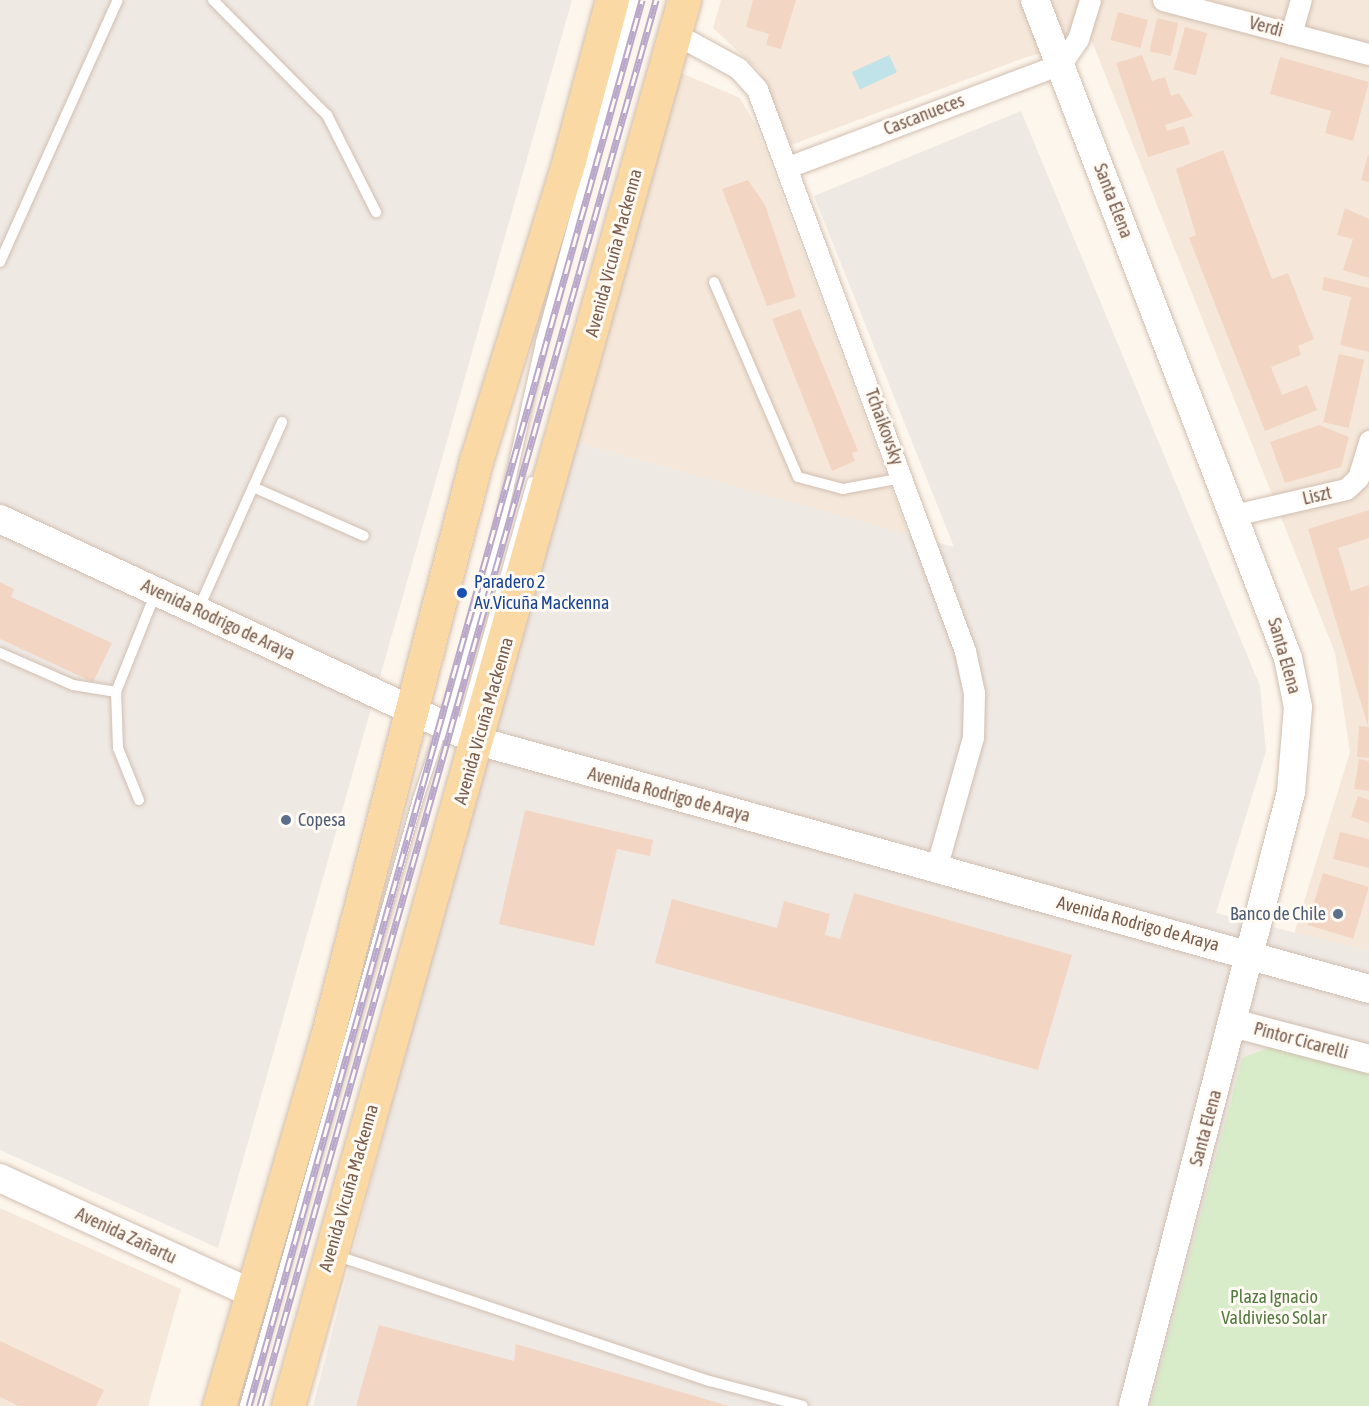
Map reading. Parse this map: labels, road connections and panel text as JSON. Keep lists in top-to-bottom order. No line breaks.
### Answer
{"streets":{"main road":["Santa Elena","Avenida Vicuña Mackenna","Avenida Rodrigo de Araya","Pintor Cicarelli","Avenida Zañartu"],"street":["Verdi","Cascanueces","Tchaikovsky","Liszt"]},"crossings":[["Cascanueces","Santa Elena"],["Cascanueces","Tchaikovsky"],["Santa Elena","Liszt"],["Santa Elena","Avenida Rodrigo de Araya"],["Santa Elena","Pintor Cicarelli"],["Avenida Vicuña Mackenna","Tchaikovsky"],["Avenida Vicuña Mackenna","Avenida Rodrigo de Araya"],["Tchaikovsky","Avenida Rodrigo de Araya"]],"parks":["Plaza Ignacio Valdivieso Solar"],"places":["Paradero 2 Av.Vicuña Mackenna","Copesa","Banco de Chile"]}
